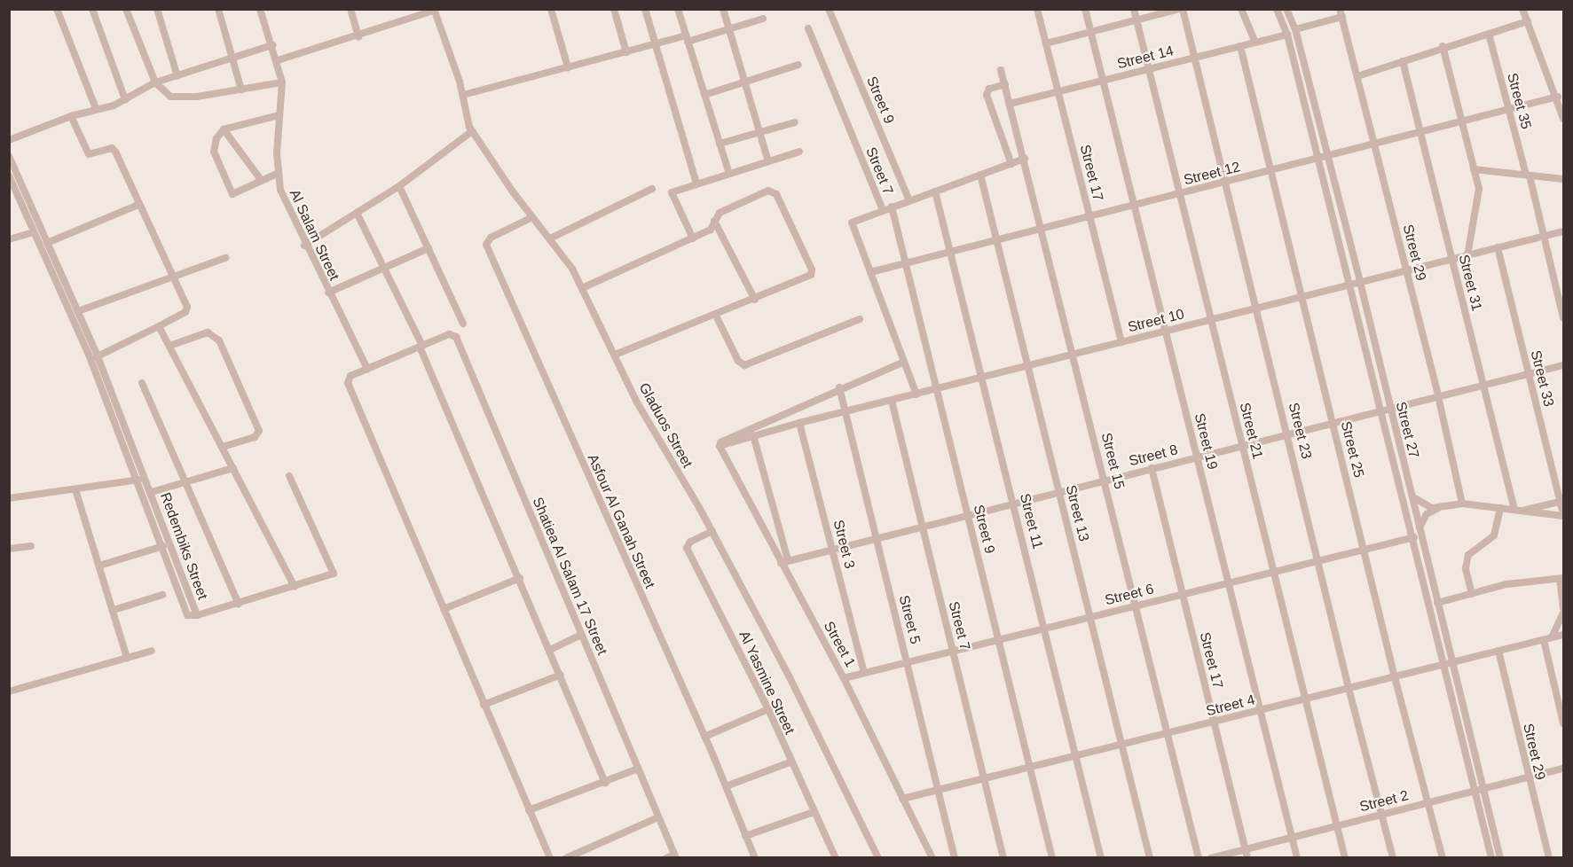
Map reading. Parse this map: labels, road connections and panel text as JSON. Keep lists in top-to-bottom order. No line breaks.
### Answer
{"streets":{"street":["Street 14","Street 9","Street 35","Street 7","Street 17","Street 12","Al Salam Street","Street 29","Street 31","Street 10","Street 33","Gladuos Street","Street 27","Street 21","Street 23","Street 19","Street 25","Street 8","Street 15","Street 13","Asfour Al Ganah Street","Street 11","Street 3","Redembiks Street","Shatiea Al Salam 17 Street","Street 6","Street 5","Street 1","Al Yasmine Street","Street 4","Street 2"]},"crossings":[["Street 14","Street 17"],["Street 14","Street 27"],["Street 14","Street 21"],["Street 14","Street 23"],["Street 14","Street 19"],["Street 14","Street 25"],["Street 14","Street 15"],["Street 9","Street 12"],["Street 9","Street 10"],["Street 9","Street 8"],["Street 9","Street 6"],["Street 9","Street 4"],["Street 35","Street 12"],["Street 35","Street 10"],["Street 7","Street 12"],["Street 7","Street 10"],["Street 7","Street 8"],["Street 7","Street 6"],["Street 7","Street 4"],["Street 17","Street 12"],["Street 17","Street 10"],["Street 17","Street 8"],["Street 17","Street 6"],["Street 17","Street 4"],["Street 17","Street 2"],["Street 12","Street 29"],["Street 12","Street 31"],["Street 12","Street 27"],["Street 12","Street 21"],["Street 12","Street 23"],["Street 12","Street 19"],["Street 12","Street 25"],["Street 12","Street 15"],["Street 12","Street 13"],["Street 12","Street 11"],["Al Salam Street","Shatiea Al Salam 17 Street"],["Street 29","Street 10"],["Street 29","Street 8"],["Street 29","Street 4"],["Street 29","Street 2"],["Street 31","Street 10"],["Street 31","Street 8"],["Street 10","Street 33"],["Street 10","Street 27"],["Street 10","Street 21"],["Street 10","Street 23"],["Street 10","Street 19"],["Street 10","Street 25"],["Street 10","Street 15"],["Street 10","Street 13"],["Street 10","Street 11"],["Street 10","Street 3"],["Street 10","Street 5"],["Street 10","Street 1"],["Street 33","Street 8"],["Gladuos Street","Asfour Al Ganah Street"],["Gladuos Street","Al Yasmine Street"],["Street 27","Street 8"],["Street 27","Street 6"],["Street 27","Street 4"],["Street 27","Street 2"],["Street 21","Street 8"],["Street 21","Street 6"],["Street 21","Street 4"],["Street 21","Street 2"],["Street 23","Street 8"],["Street 23","Street 6"],["Street 23","Street 4"],["Street 23","Street 2"],["Street 19","Street 8"],["Street 19","Street 6"],["Street 19","Street 4"],["Street 19","Street 2"],["Street 25","Street 8"],["Street 25","Street 6"],["Street 25","Street 4"],["Street 25","Street 2"],["Street 8","Street 15"],["Street 8","Street 13"],["Street 8","Street 11"],["Street 8","Street 3"],["Street 8","Street 5"],["Street 8","Street 1"],["Street 15","Street 6"],["Street 15","Street 4"],["Street 13","Street 6"],["Street 13","Street 4"],["Street 11","Street 6"],["Street 11","Street 4"],["Street 3","Street 6"],["Street 6","Street 5"],["Street 6","Street 1"],["Street 5","Street 4"],["Street 1","Street 4"]]}
